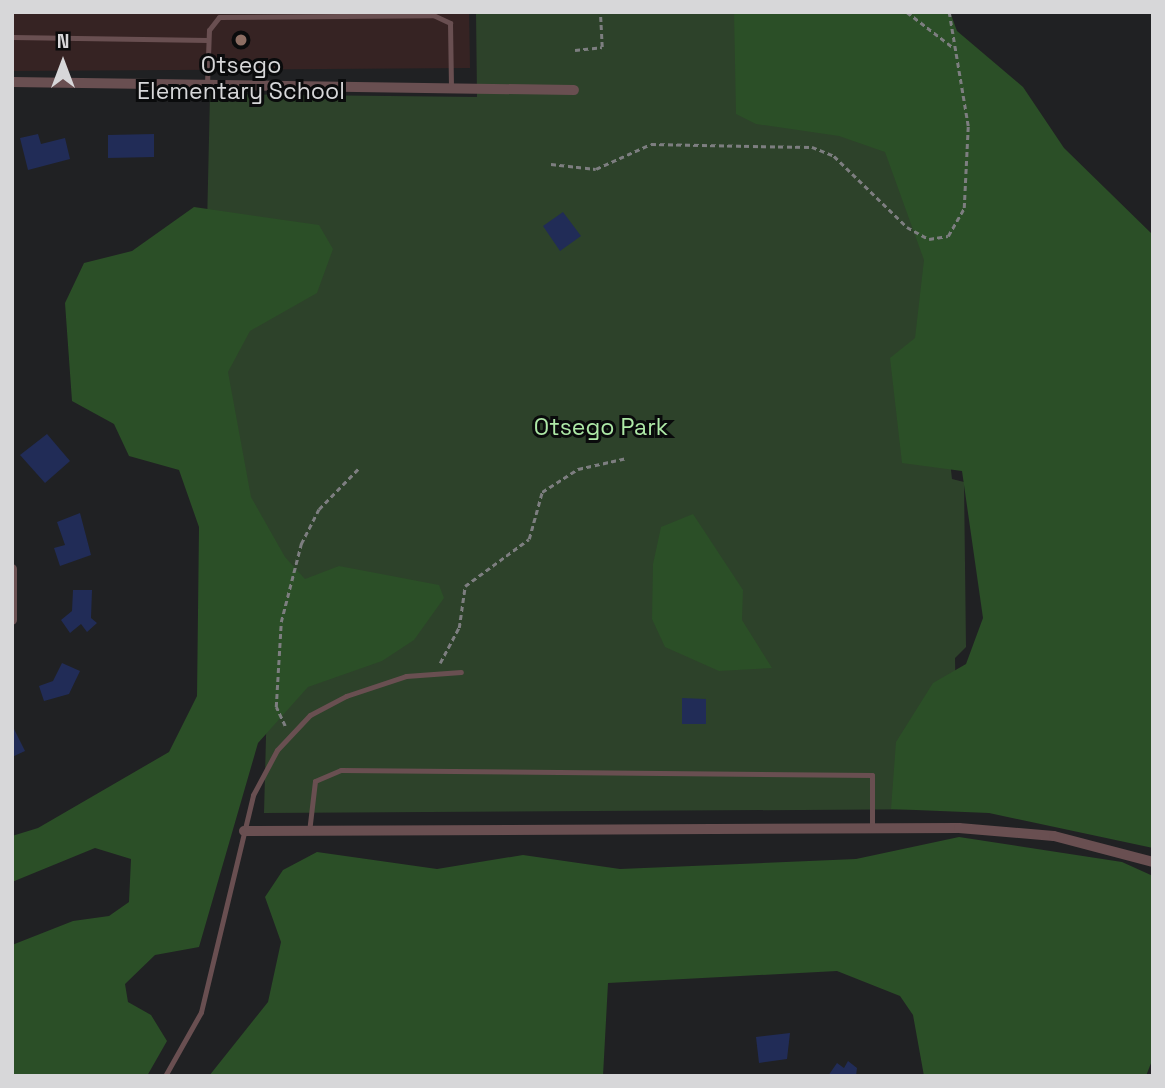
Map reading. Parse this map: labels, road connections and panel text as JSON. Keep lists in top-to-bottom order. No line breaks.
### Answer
{"parks":["Otsego Park"],"places":["Otsego Elementary School"],"north":"top"}
